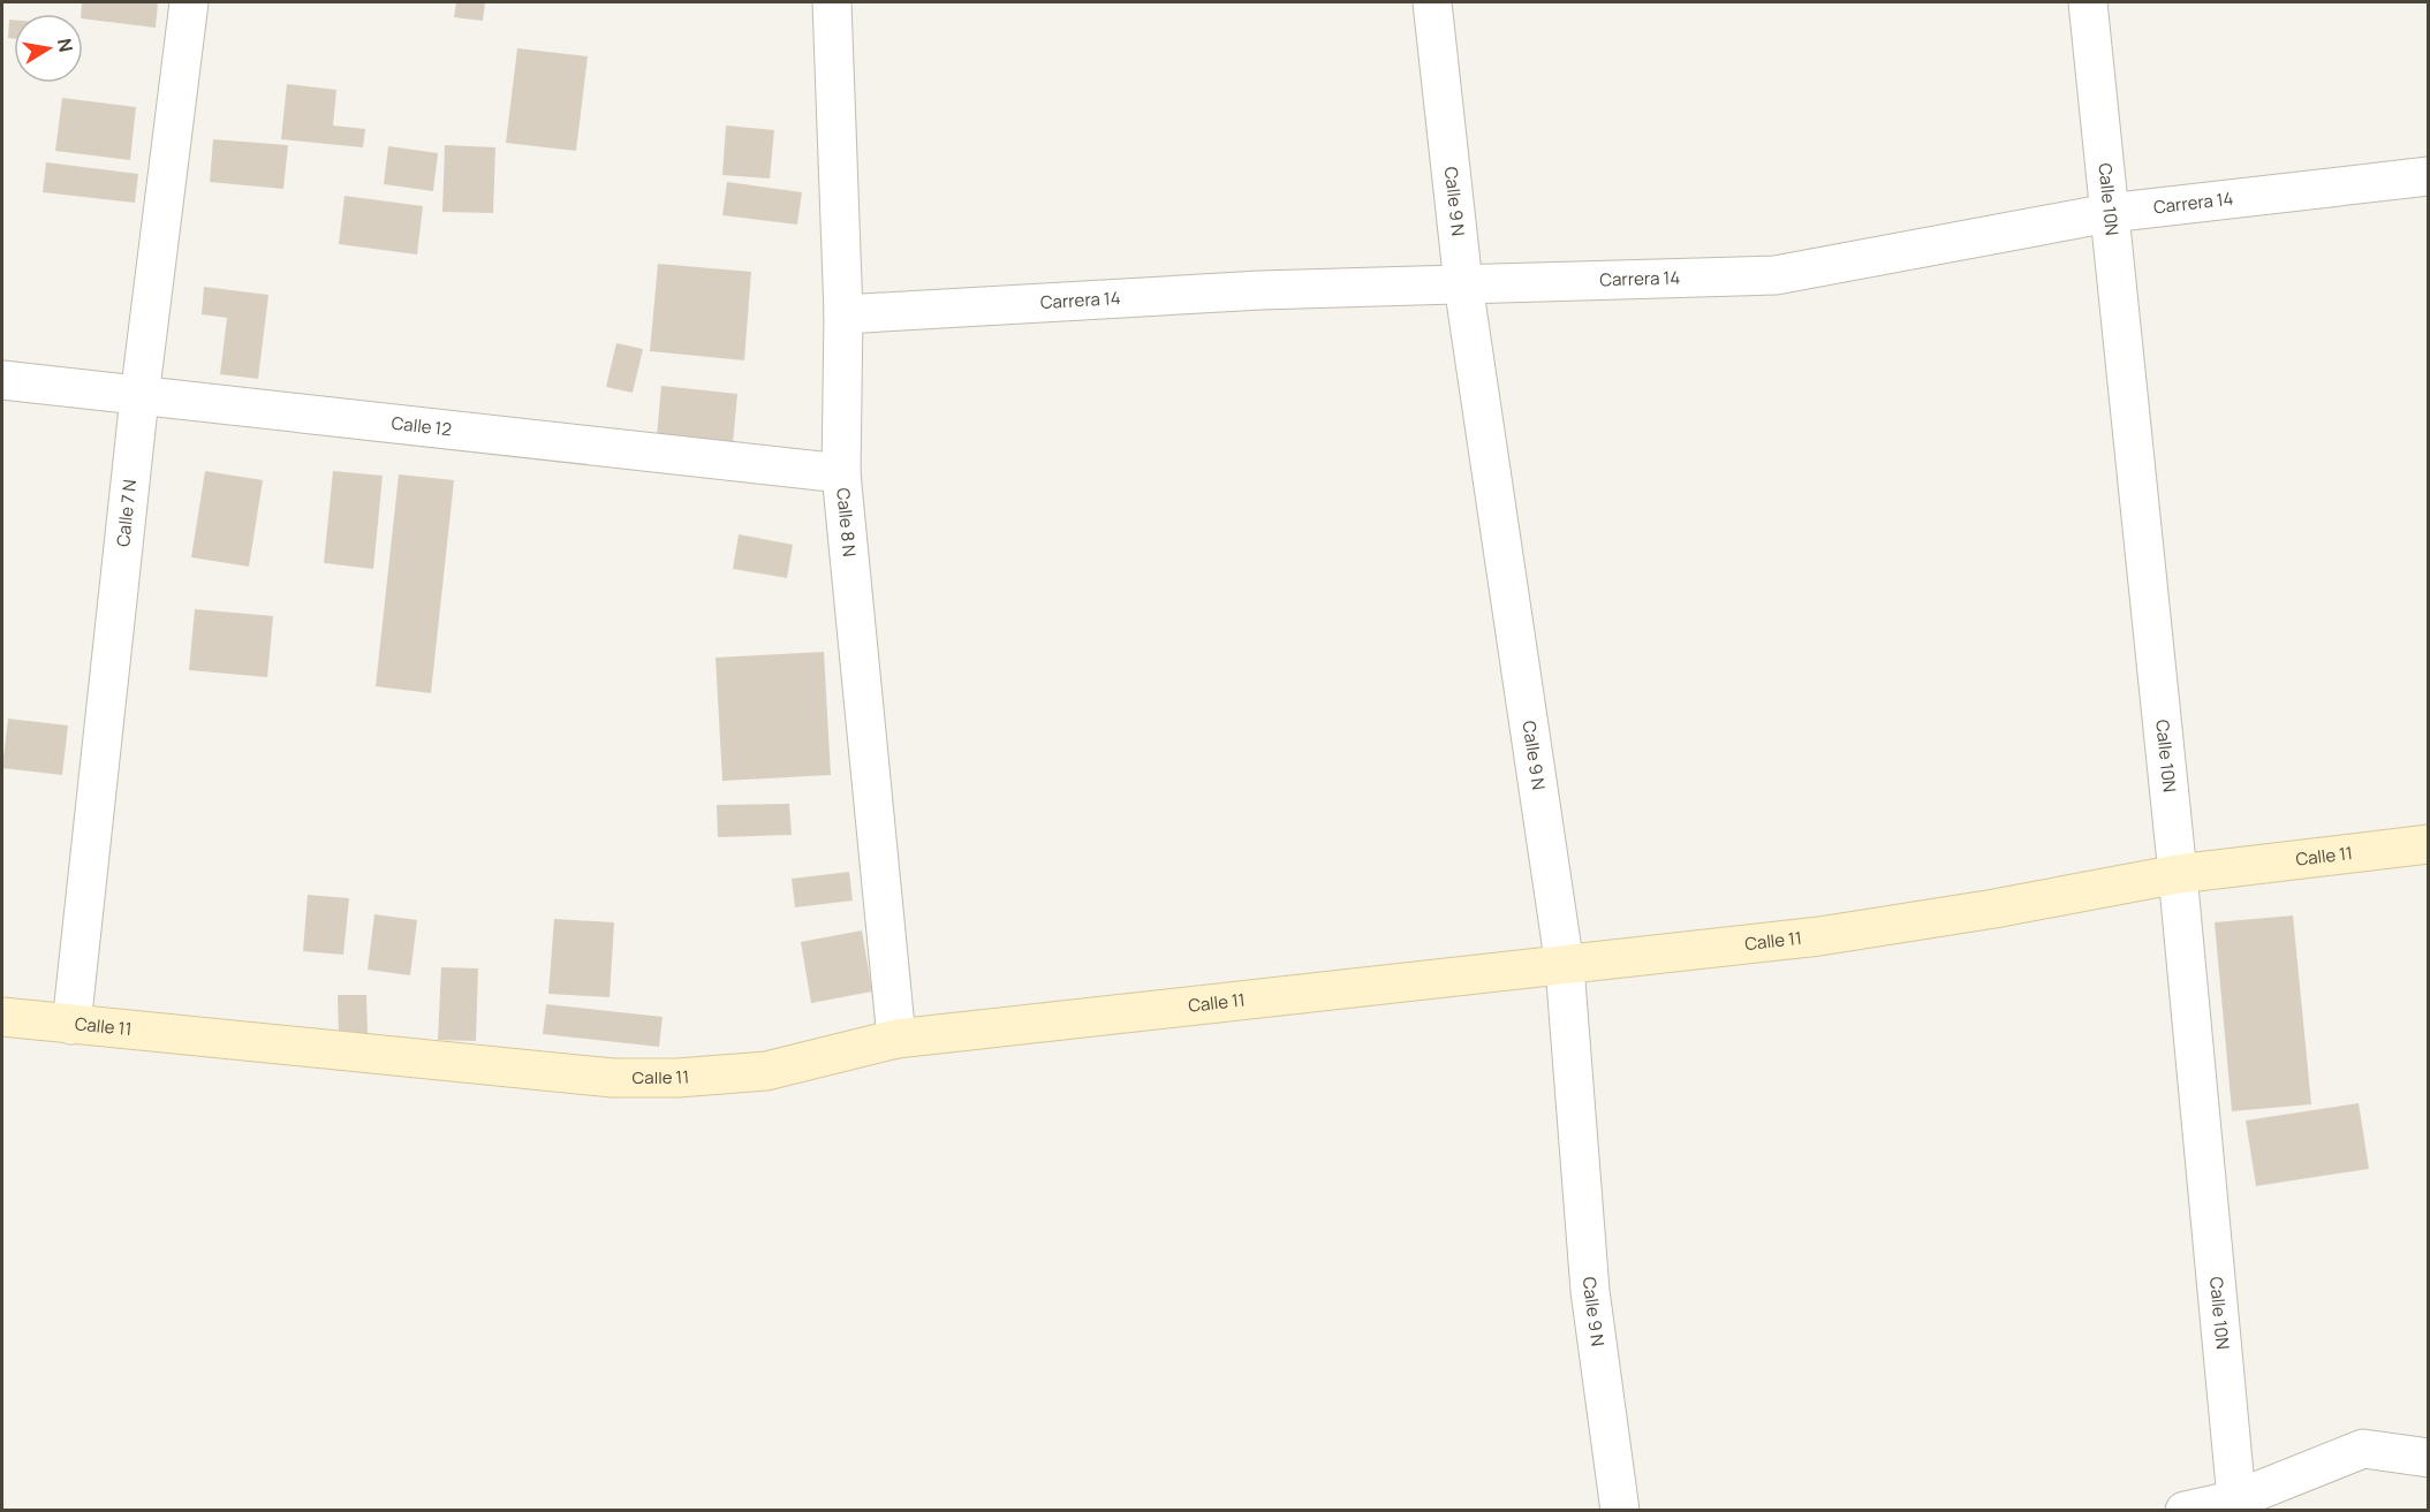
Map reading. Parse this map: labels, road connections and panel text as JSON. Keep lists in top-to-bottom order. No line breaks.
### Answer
{"streets":{"street":["Calle 10N","Calle 9 N","Carrera 14","Calle 12","Calle 7 N","Calle 8 N","Calle 11"]},"crossings":[["Calle 10N","Carrera 14"],["Calle 10N","Calle 11"],["Calle 9 N","Carrera 14"],["Calle 9 N","Calle 11"],["Carrera 14","Calle 8 N"],["Calle 12","Calle 7 N"],["Calle 12","Calle 8 N"],["Calle 7 N","Calle 11"],["Calle 8 N","Calle 11"]],"north":"right"}
